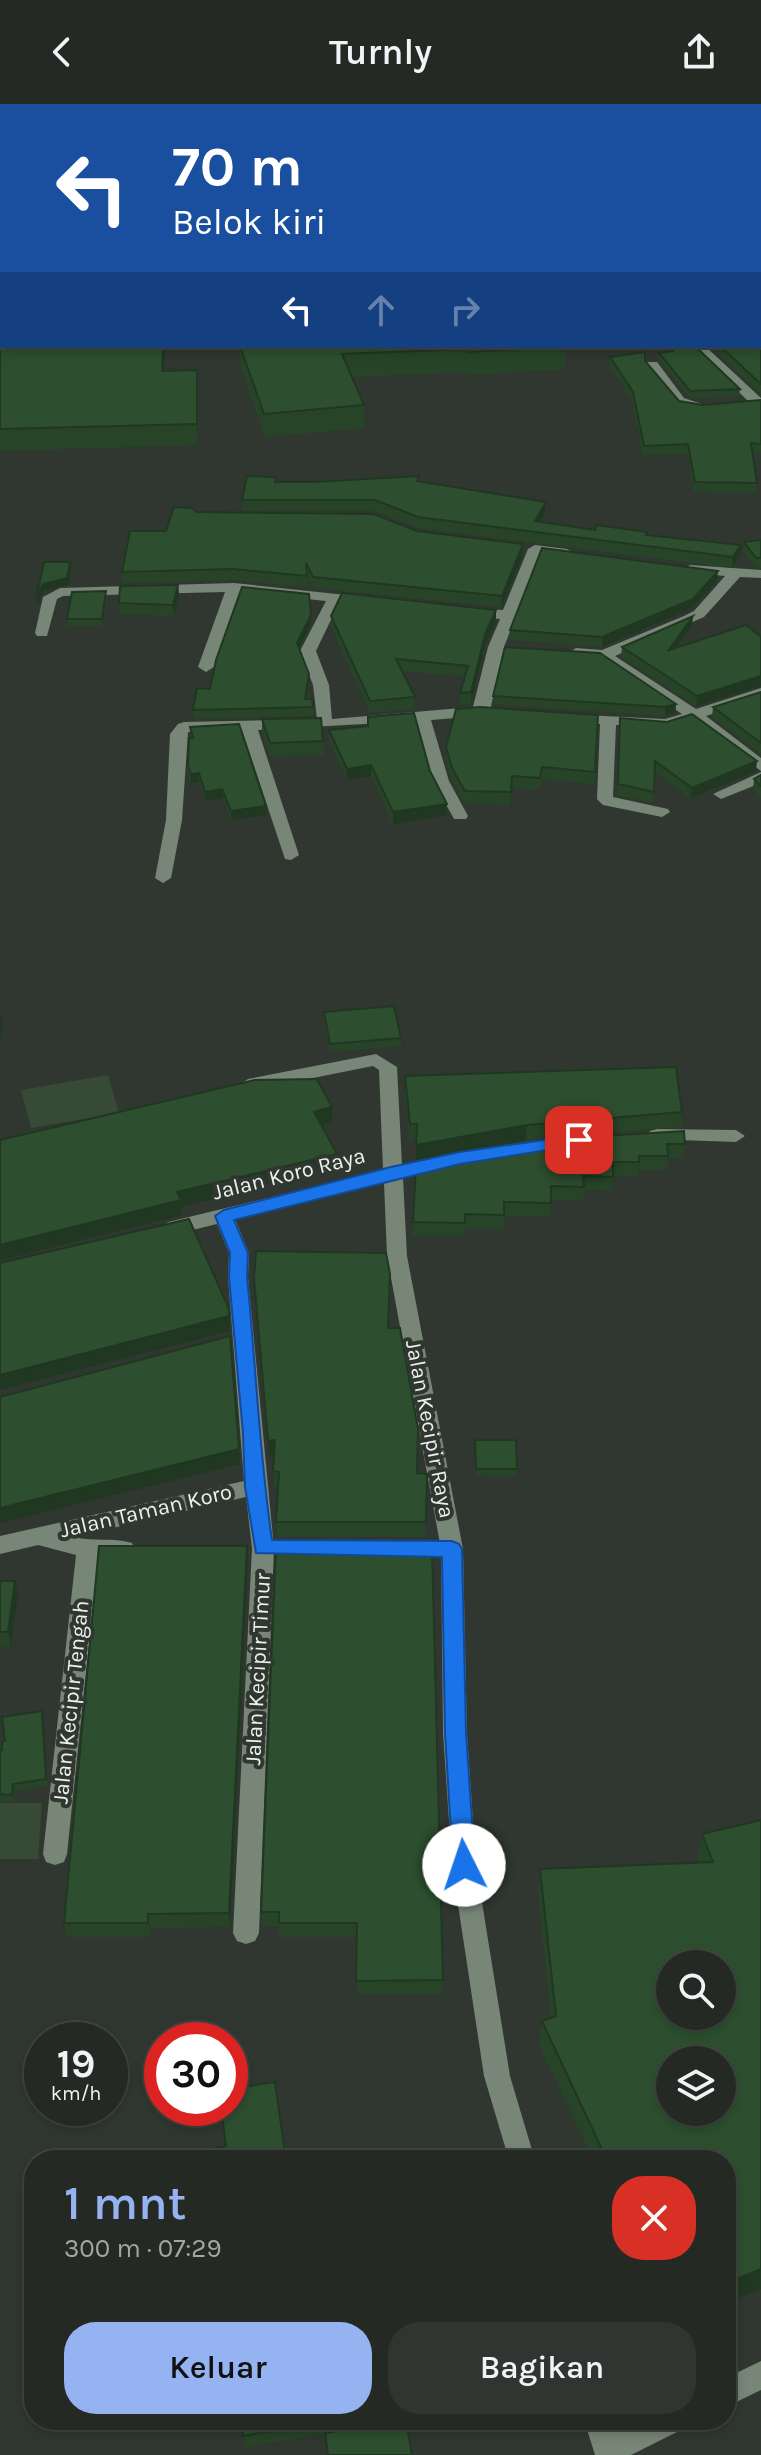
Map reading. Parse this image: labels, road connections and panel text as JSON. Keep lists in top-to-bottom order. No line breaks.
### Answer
{"streets":{"street":["Jalan Koro Raya","Jalan Kecipir Raya","Jalan Taman Koro","Jalan Kecipir Timur","Jalan Kecipir Tengah"]},"crossings":[["Jalan Koro Raya","Jalan Kecipir Raya"],["Jalan Koro Raya","Jalan Kecipir Timur"],["Jalan Taman Koro","Jalan Kecipir Timur"],["Jalan Taman Koro","Jalan Kecipir Tengah"]],"page":{"header":"Turnly","turn":["70 m","Belok kiri"],"speed":"19 km/h","limit":"30","heading":["1 mnt","300 m · 07:29"],"buttons":["Keluar","Bagikan"]}}
